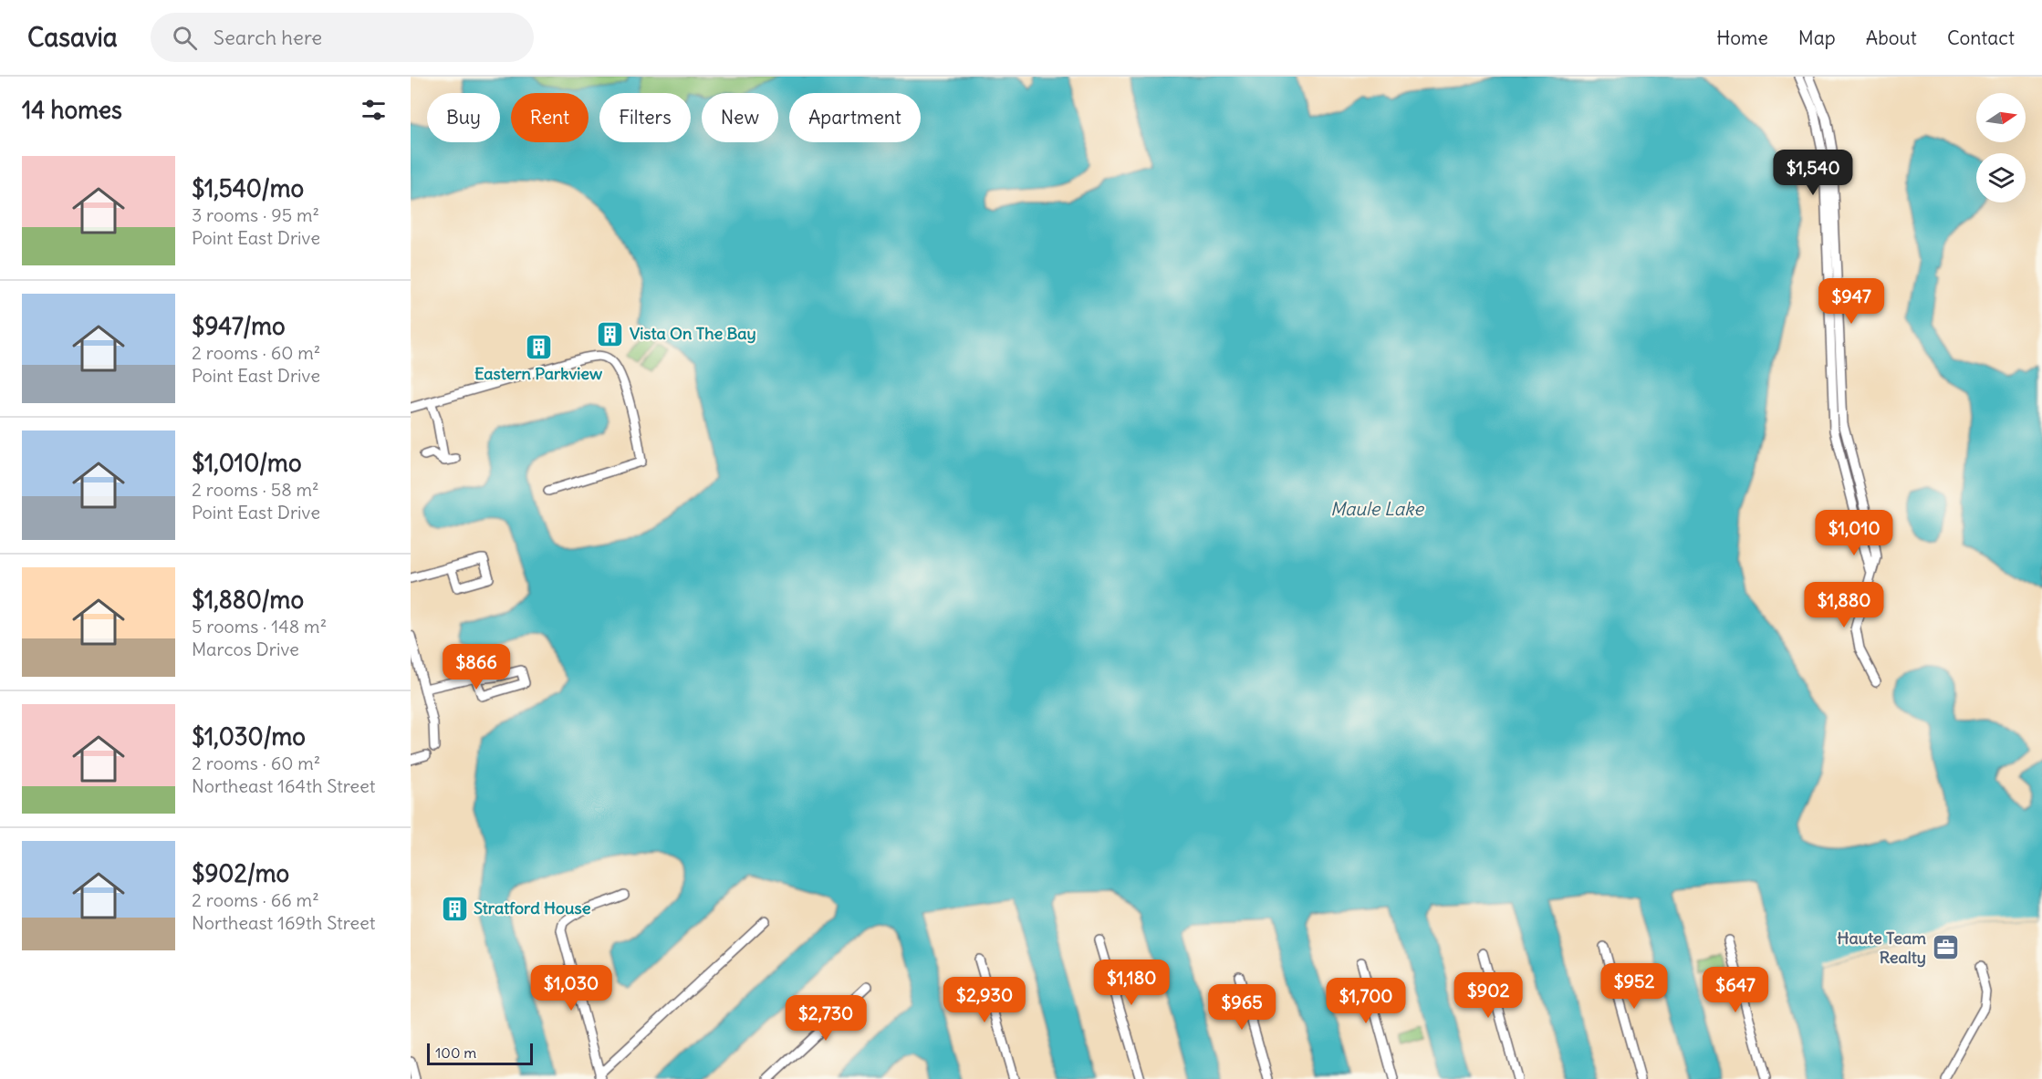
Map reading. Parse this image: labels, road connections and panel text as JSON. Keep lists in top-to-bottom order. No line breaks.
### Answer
{"water":["Maule Lake"],"places":{"building":["Vista On The Bay","Eastern Parkview","Stratford House"],"office":["Haute Team Realty"]},"scale_bar":"100 m","north":"right","page":{"header":"Casavia","search":"Search here","nav":["Home","Map","About","Contact"],"heading":"14 homes","chip":["Buy","Rent","Filters","New","Apartment"],"list":[{"name":"$1,540/mo","note":"3 rooms · 95 m² · Point East Drive"},{"name":"$947/mo","note":"2 rooms · 60 m² · Point East Drive"},{"name":"$1,010/mo","note":"2 rooms · 58 m² · Point East Drive"},{"name":"$1,880/mo","note":"5 rooms · 148 m² · Marcos Drive"},{"name":"$1,030/mo","note":"2 rooms · 60 m² · Northeast 164th Street"},{"name":"$902/mo","note":"2 rooms · 66 m² · Northeast 169th Street"}],"price":["$1,540","$947","$1,010","$1,880","$866","$1,180","$952","$1,030","$647","$902","$2,930","$1,700","$965","$2,730"],"scale":"100 m"}}
